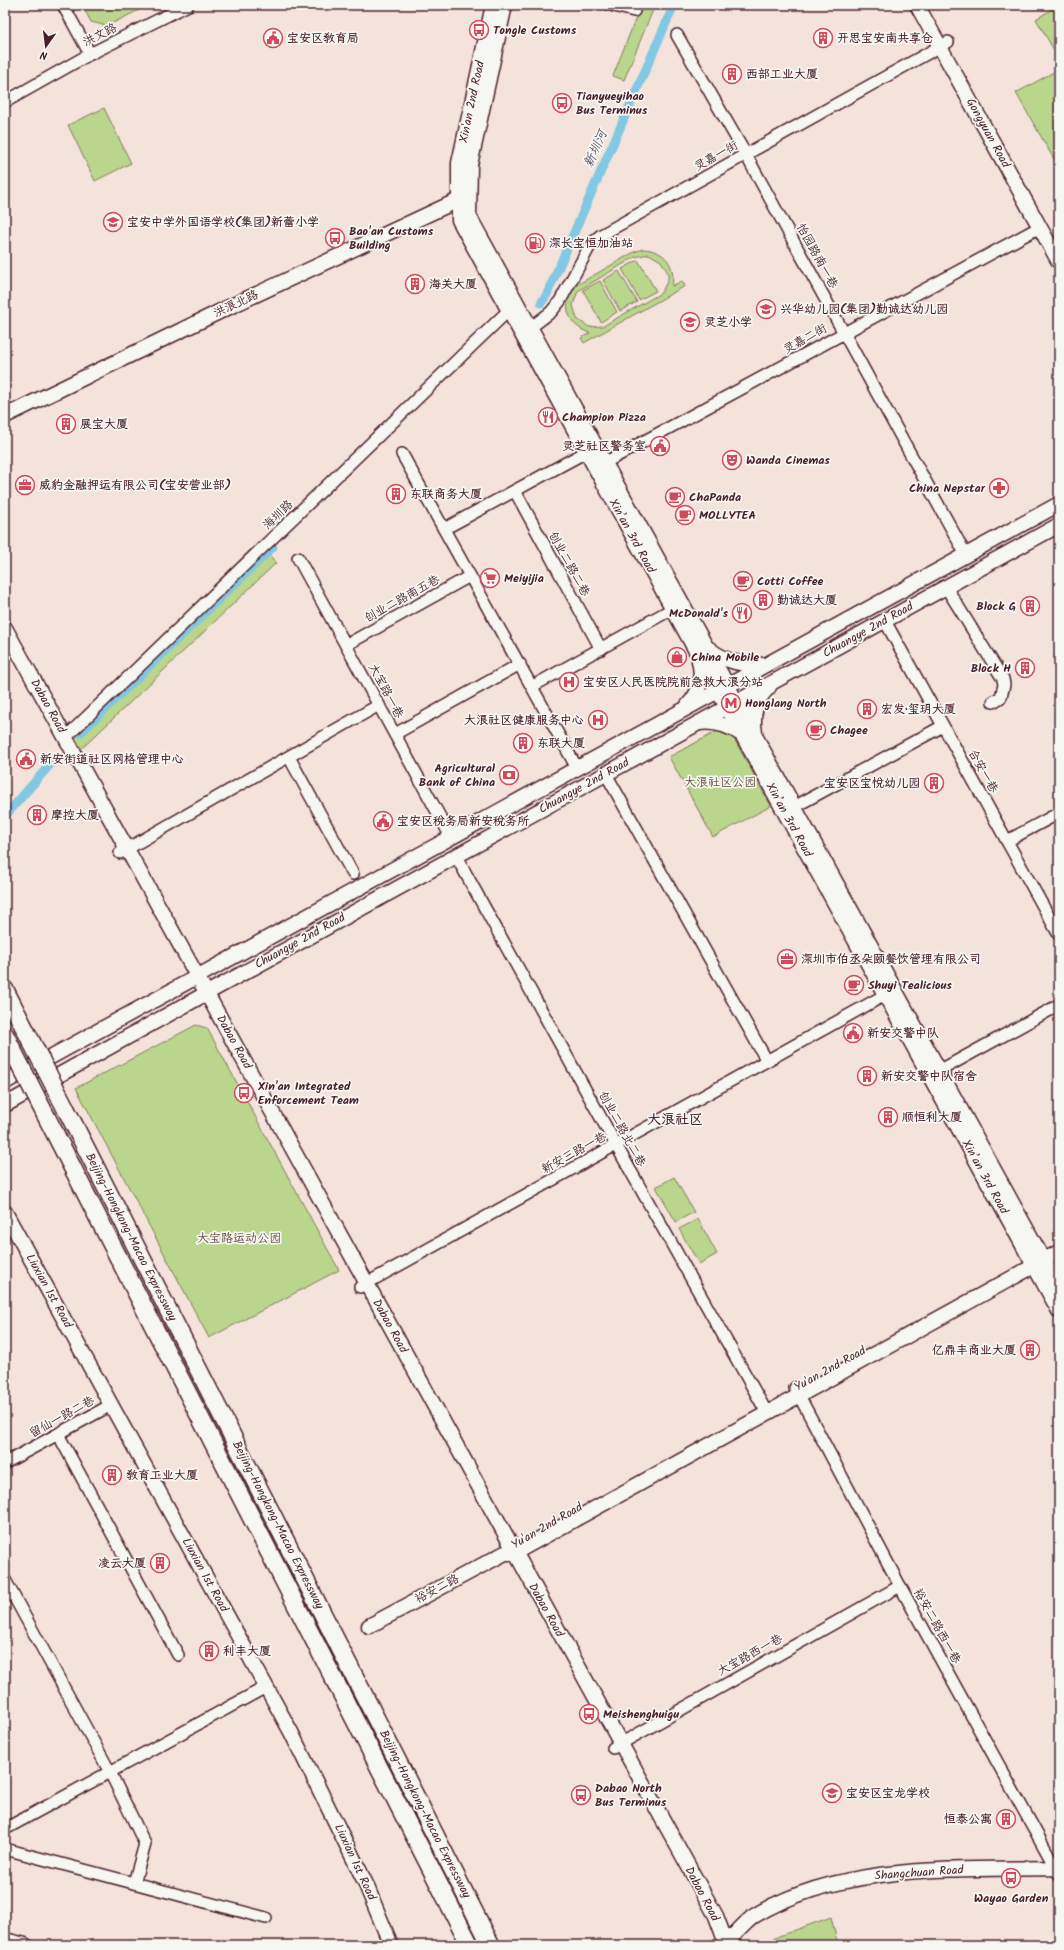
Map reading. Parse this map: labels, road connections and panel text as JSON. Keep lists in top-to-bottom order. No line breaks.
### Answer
{"streets":{"highway":["Beijing-Hongkong-Macao Expressway"],"main road":["Xin'an 2nd Road","Gongyuan Road","洪浪北路","Xin’an 3rd Road","Chuangye 2nd Road","Dabao Road","Liuxian 1st Road","Yu'an 2nd Road","裕安二路","Shangchuan Road"],"street":["洪文路","灵嘉一街","怡园路南一巷","灵嘉二街","海圳路","创业二路二巷","创业二路南五巷","大宝路一巷","合安一巷","创业二路北二巷","新安三路一巷","留仙一路二巷","裕安二路西一巷","大宝路西一巷"]},"crossings":[["Xin'an 2nd Road","洪浪北路"],["Xin'an 2nd Road","Xin’an 3rd Road"],["Gongyuan Road","灵嘉一街"],["Gongyuan Road","灵嘉二街"],["灵嘉一街","怡园路南一巷"],["灵嘉一街","Xin’an 3rd Road"],["怡园路南一巷","灵嘉二街"],["怡园路南一巷","Chuangye 2nd Road"],["洪浪北路","Xin’an 3rd Road"],["灵嘉二街","Xin’an 3rd Road"],["海圳路","Xin’an 3rd Road"],["海圳路","Dabao Road"],["Xin’an 3rd Road","Chuangye 2nd Road"],["Xin’an 3rd Road","新安三路一巷"],["Xin’an 3rd Road","Yu'an 2nd Road"],["创业二路南五巷","大宝路一巷"],["Chuangye 2nd Road","大宝路一巷"],["Chuangye 2nd Road","Dabao Road"],["Chuangye 2nd Road","合安一巷"],["Chuangye 2nd Road","创业二路北二巷"],["Dabao Road","新安三路一巷"],["Dabao Road","Yu'an 2nd Road"],["Dabao Road","裕安二路"],["Dabao Road","大宝路西一巷"],["Dabao Road","Shangchuan Road"],["创业二路北二巷","新安三路一巷"],["创业二路北二巷","Yu'an 2nd Road"],["Liuxian 1st Road","留仙一路二巷"],["Yu'an 2nd Road","裕安二路"],["Yu'an 2nd Road","裕安二路西一巷"],["裕安二路西一巷","大宝路西一巷"],["裕安二路西一巷","Shangchuan Road"]],"districts":["大浪社区"],"water":["新圳河"],"parks":["大浪社区公园","大宝路运动公园"],"places":{"bus stop":["Tongle Customs","Tianyueyihao Bus Terminus","Bao'an Customs Building","Xin'an Integrated Enforcement Team","Meishenghuigu","Dabao North Bus Terminus","Wayao Garden"],"public building":["宝安区教育局","灵芝社区警务室","新安街道社区网格管理中心","宝安区税务局新安税务所","新安交警中队"],"building":["开思宝安南共享仓","西部工业大厦","海关大厦","展宝大厦","东联商务大厦","勤诚达大厦","Block G","Block H","宏发·玺玥大厦","东联大厦","宝安区宝悦幼儿园","摩控大厦","新安交警中队宿舍","顺恒利大厦","亿鼎丰商业大厦","教育工业大厦","凌云大厦","利丰大厦","恒泰公寓"],"school or university":["宝安中学外国语学校(集团)新蕾小学","兴华幼儿园(集团)勤诚达幼儿园","灵芝小学","宝安区宝龙学校"],"fuel station":["深长宝恒加油站"],"restaurant":["Champion Pizza","McDonald's"],"theatre":["Wanda Cinemas"],"office":["威豹金融押运有限公司(宝安营业部)","深圳市伯丞朵颐餐饮管理有限公司"],"pharmacy":["China Nepstar"],"cafe":["ChaPanda","MOLLYTEA","Cotti Coffee","Chagee","Shuyi Tealicious"],"supermarket":["Meiyijia"],"shop":["China Mobile"],"hospital":["宝安区人民医院院前急救大浪分站","大浪社区健康服务中心"],"metro station":["Honglang North"],"bank":["Agricultural Bank of China"]},"north":"bottom"}
